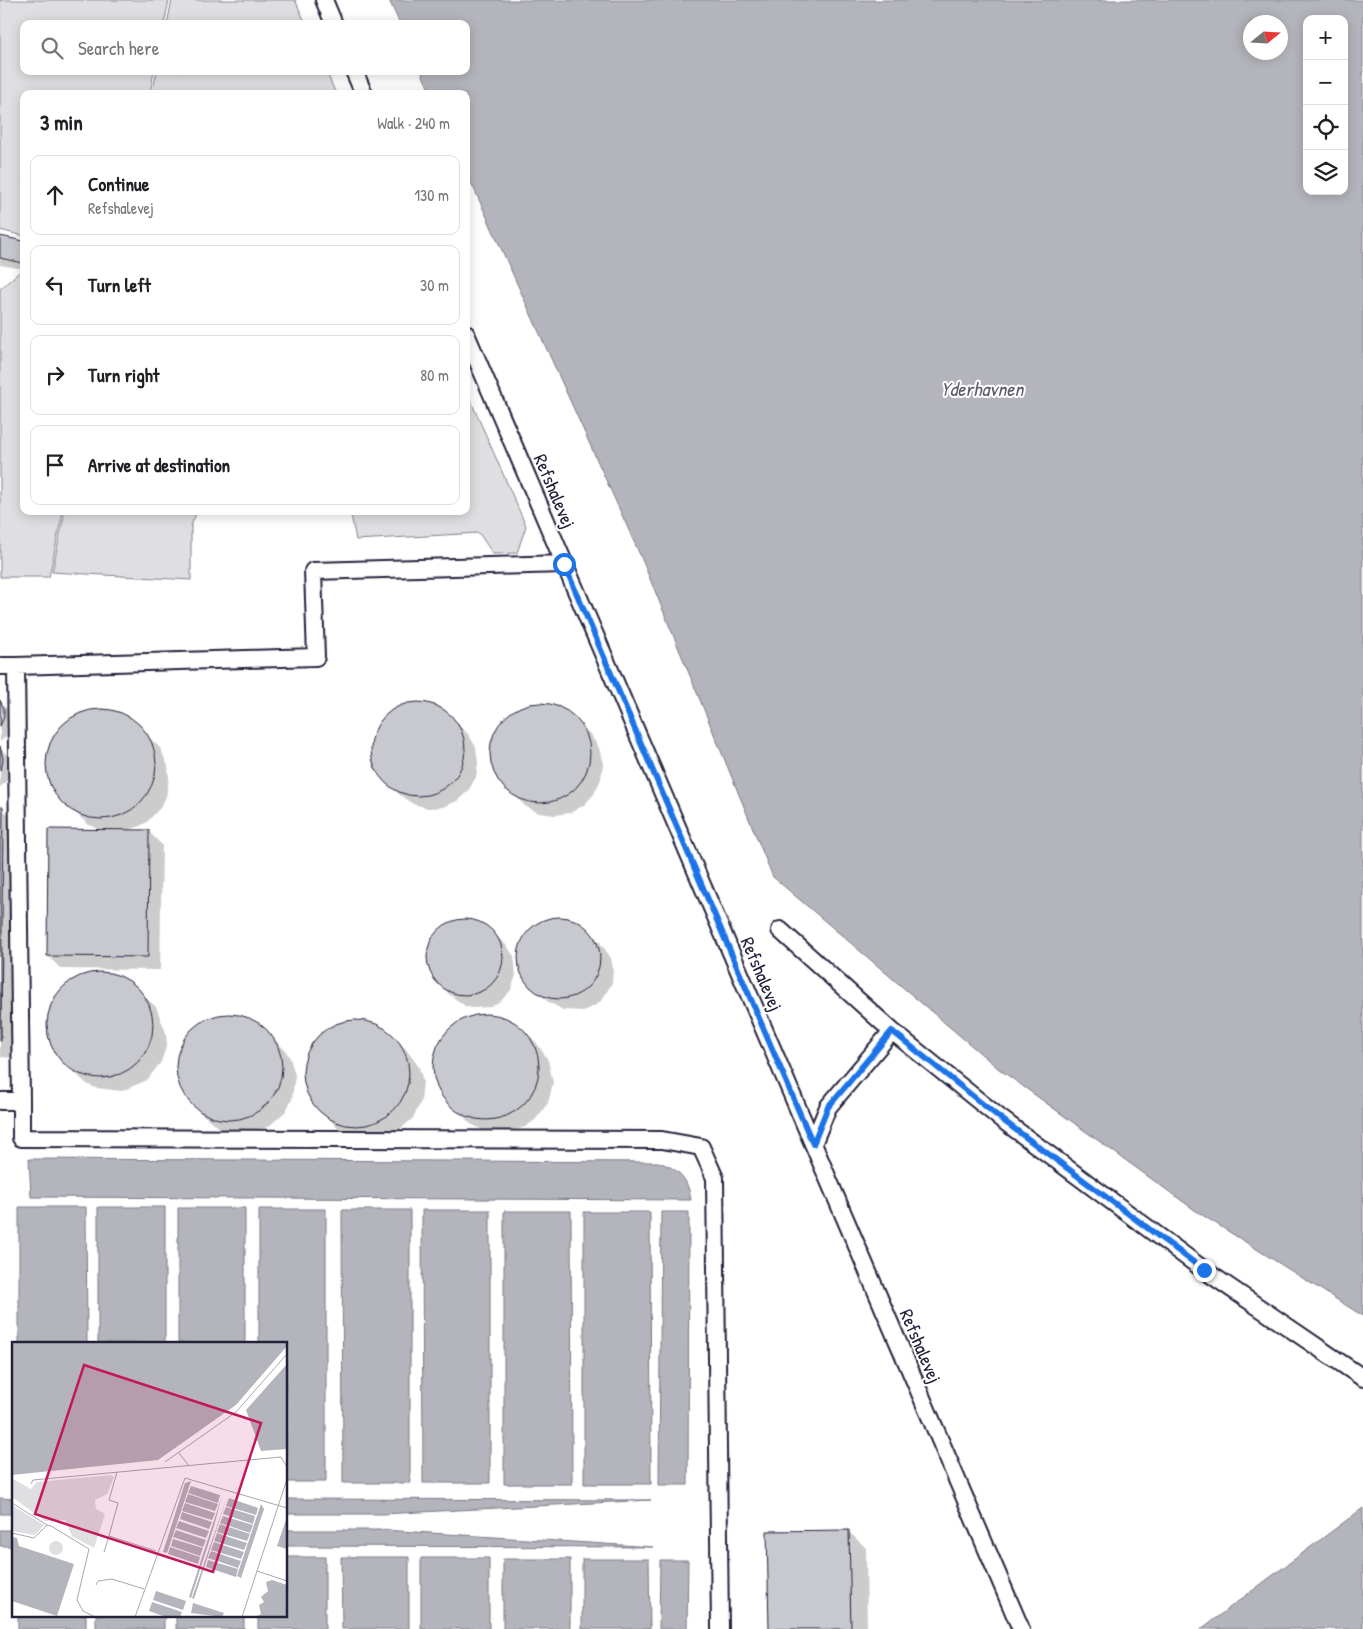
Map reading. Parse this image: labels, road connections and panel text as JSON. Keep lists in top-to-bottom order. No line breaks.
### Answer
{"streets":{"lane":["Refshalevej"]},"water":["Yderhavnen"],"north":"right","page":{"map_buttons":["+","−"],"search":"Search here","heading":["3 min","Walk · 240 m"],"list":[["Continue","Refshalevej","130 m"],["Turn left","30 m"],["Turn right","80 m"],"Arrive at destination"]}}
